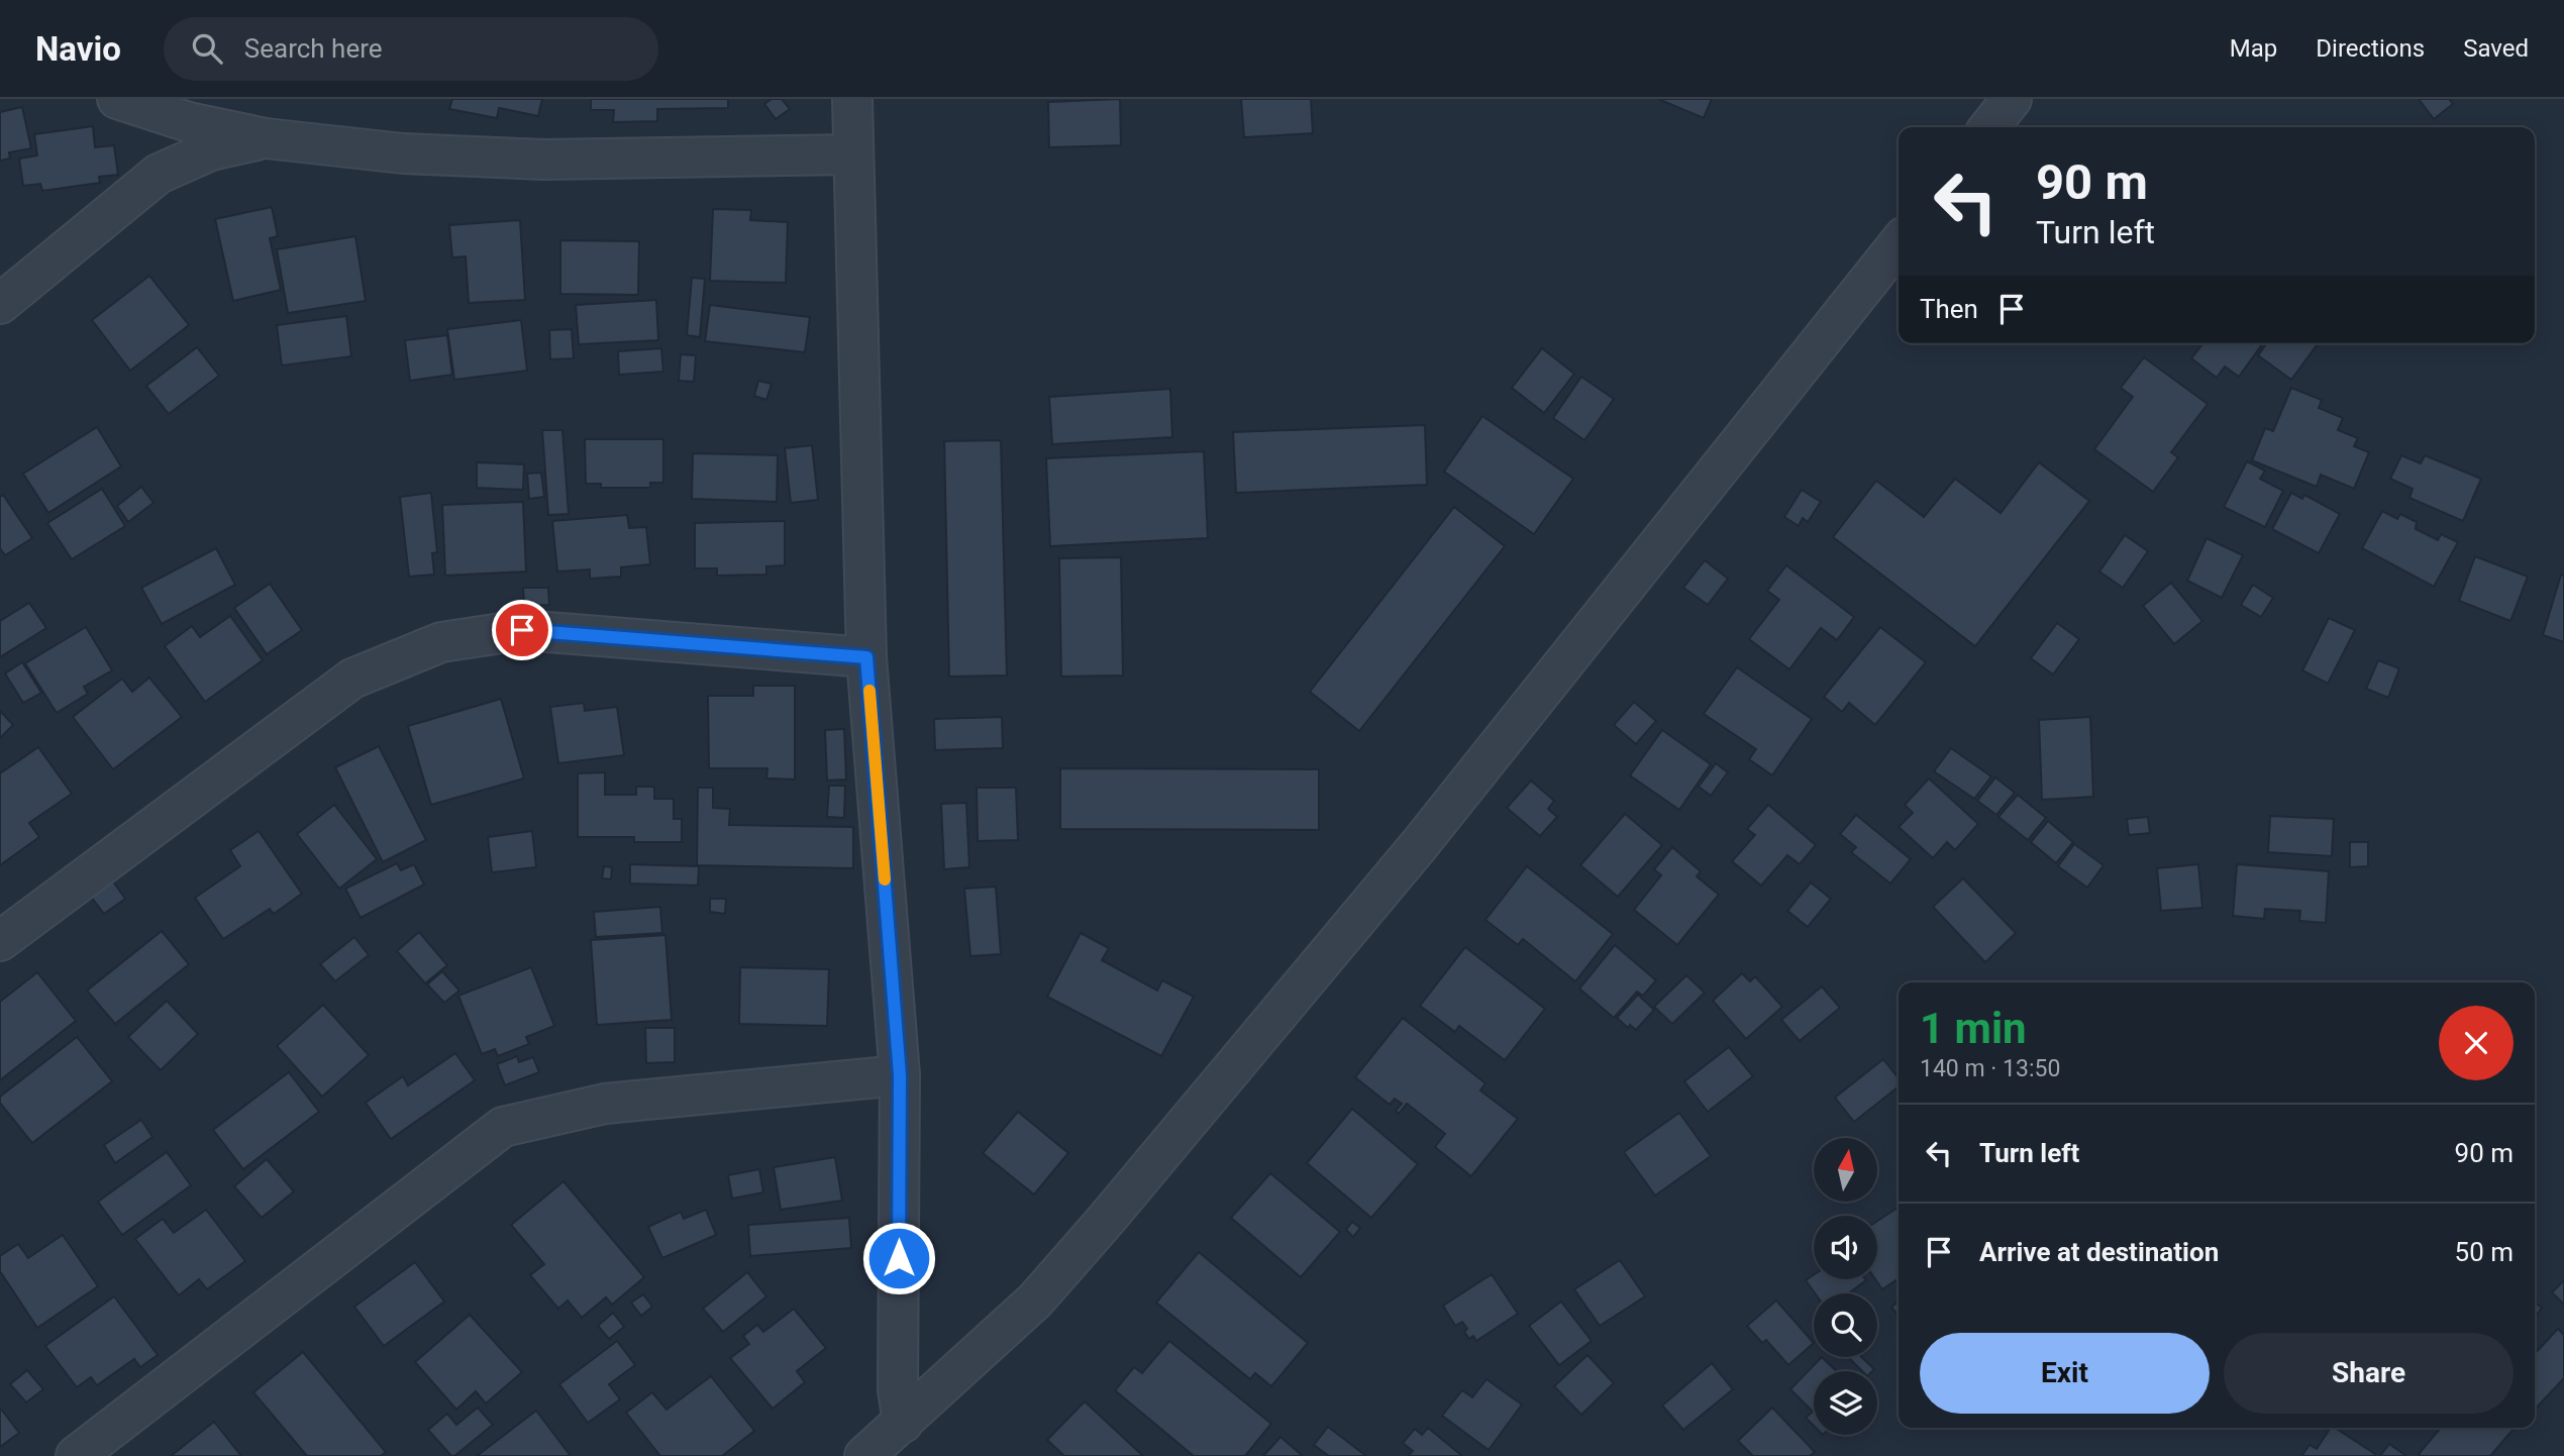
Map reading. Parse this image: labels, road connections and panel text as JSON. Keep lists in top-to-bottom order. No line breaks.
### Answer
{"north":"top","page":{"header":"Navio","search":"Search here","nav":["Map","Directions","Saved"],"turn":["90 m","Turn left"],"then":"Then","heading":["1 min","140 m · 13:50"],"list":[{"name":"Turn left","value":"90 m"},{"name":"Arrive at destination","value":"50 m"}],"buttons":["Exit","Share"]}}
